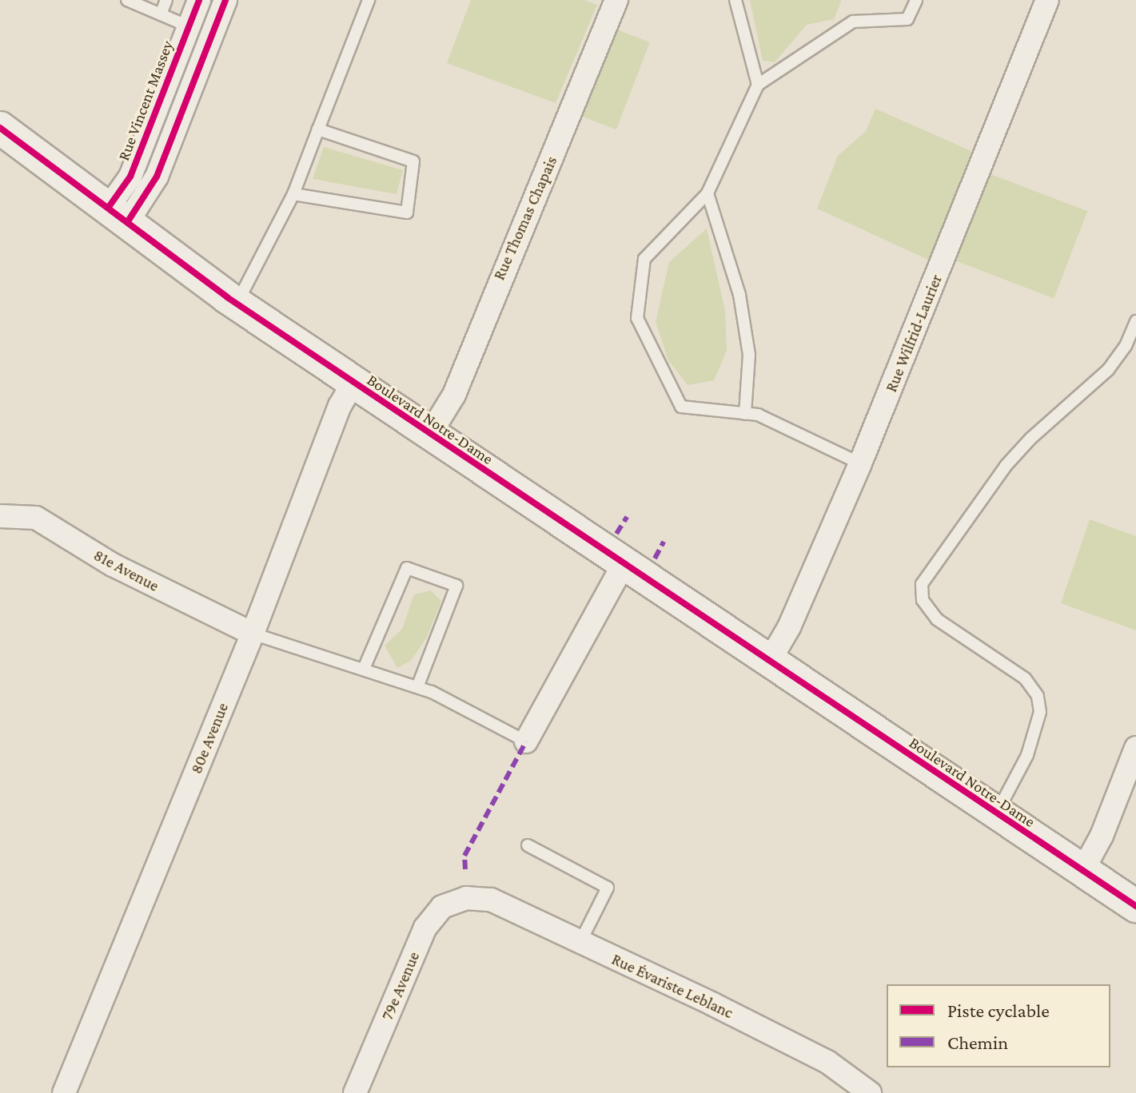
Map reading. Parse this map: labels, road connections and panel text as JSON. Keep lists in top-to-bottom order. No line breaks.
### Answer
{"streets":{"street":["Rue Vincent Massey","Rue Thomas Chapais","Rue Wilfrid-Laurier","Boulevard Notre-Dame","81e Avenue","80e Avenue","79e Avenue","Rue Évariste Leblanc"]},"crossings":[["Rue Vincent Massey","Boulevard Notre-Dame"],["Rue Thomas Chapais","Boulevard Notre-Dame"],["Rue Wilfrid-Laurier","Boulevard Notre-Dame"],["Boulevard Notre-Dame","80e Avenue"],["81e Avenue","80e Avenue"],["79e Avenue","Rue Évariste Leblanc"]],"legend":["Piste cyclable","Chemin"]}
